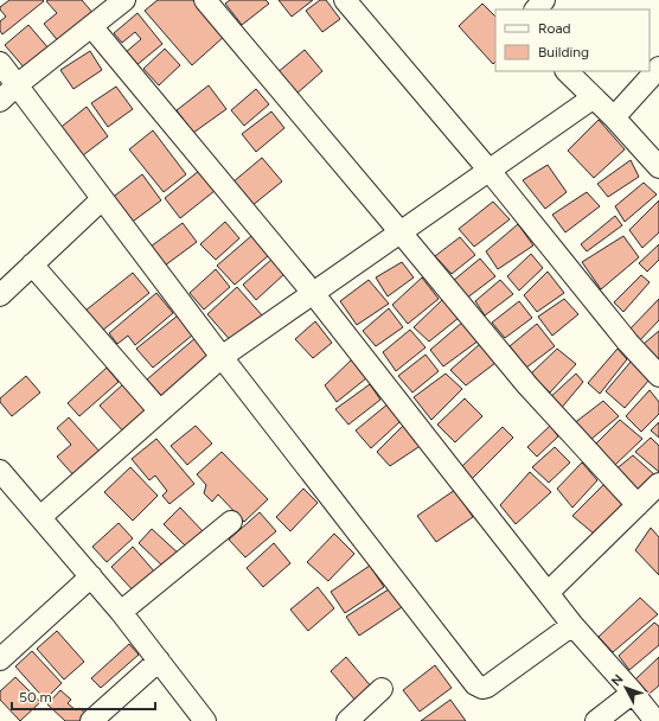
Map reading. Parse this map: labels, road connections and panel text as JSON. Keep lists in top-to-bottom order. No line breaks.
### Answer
{"legend":["Road","Building"],"scale_bar":"50 m","north":"top left"}
